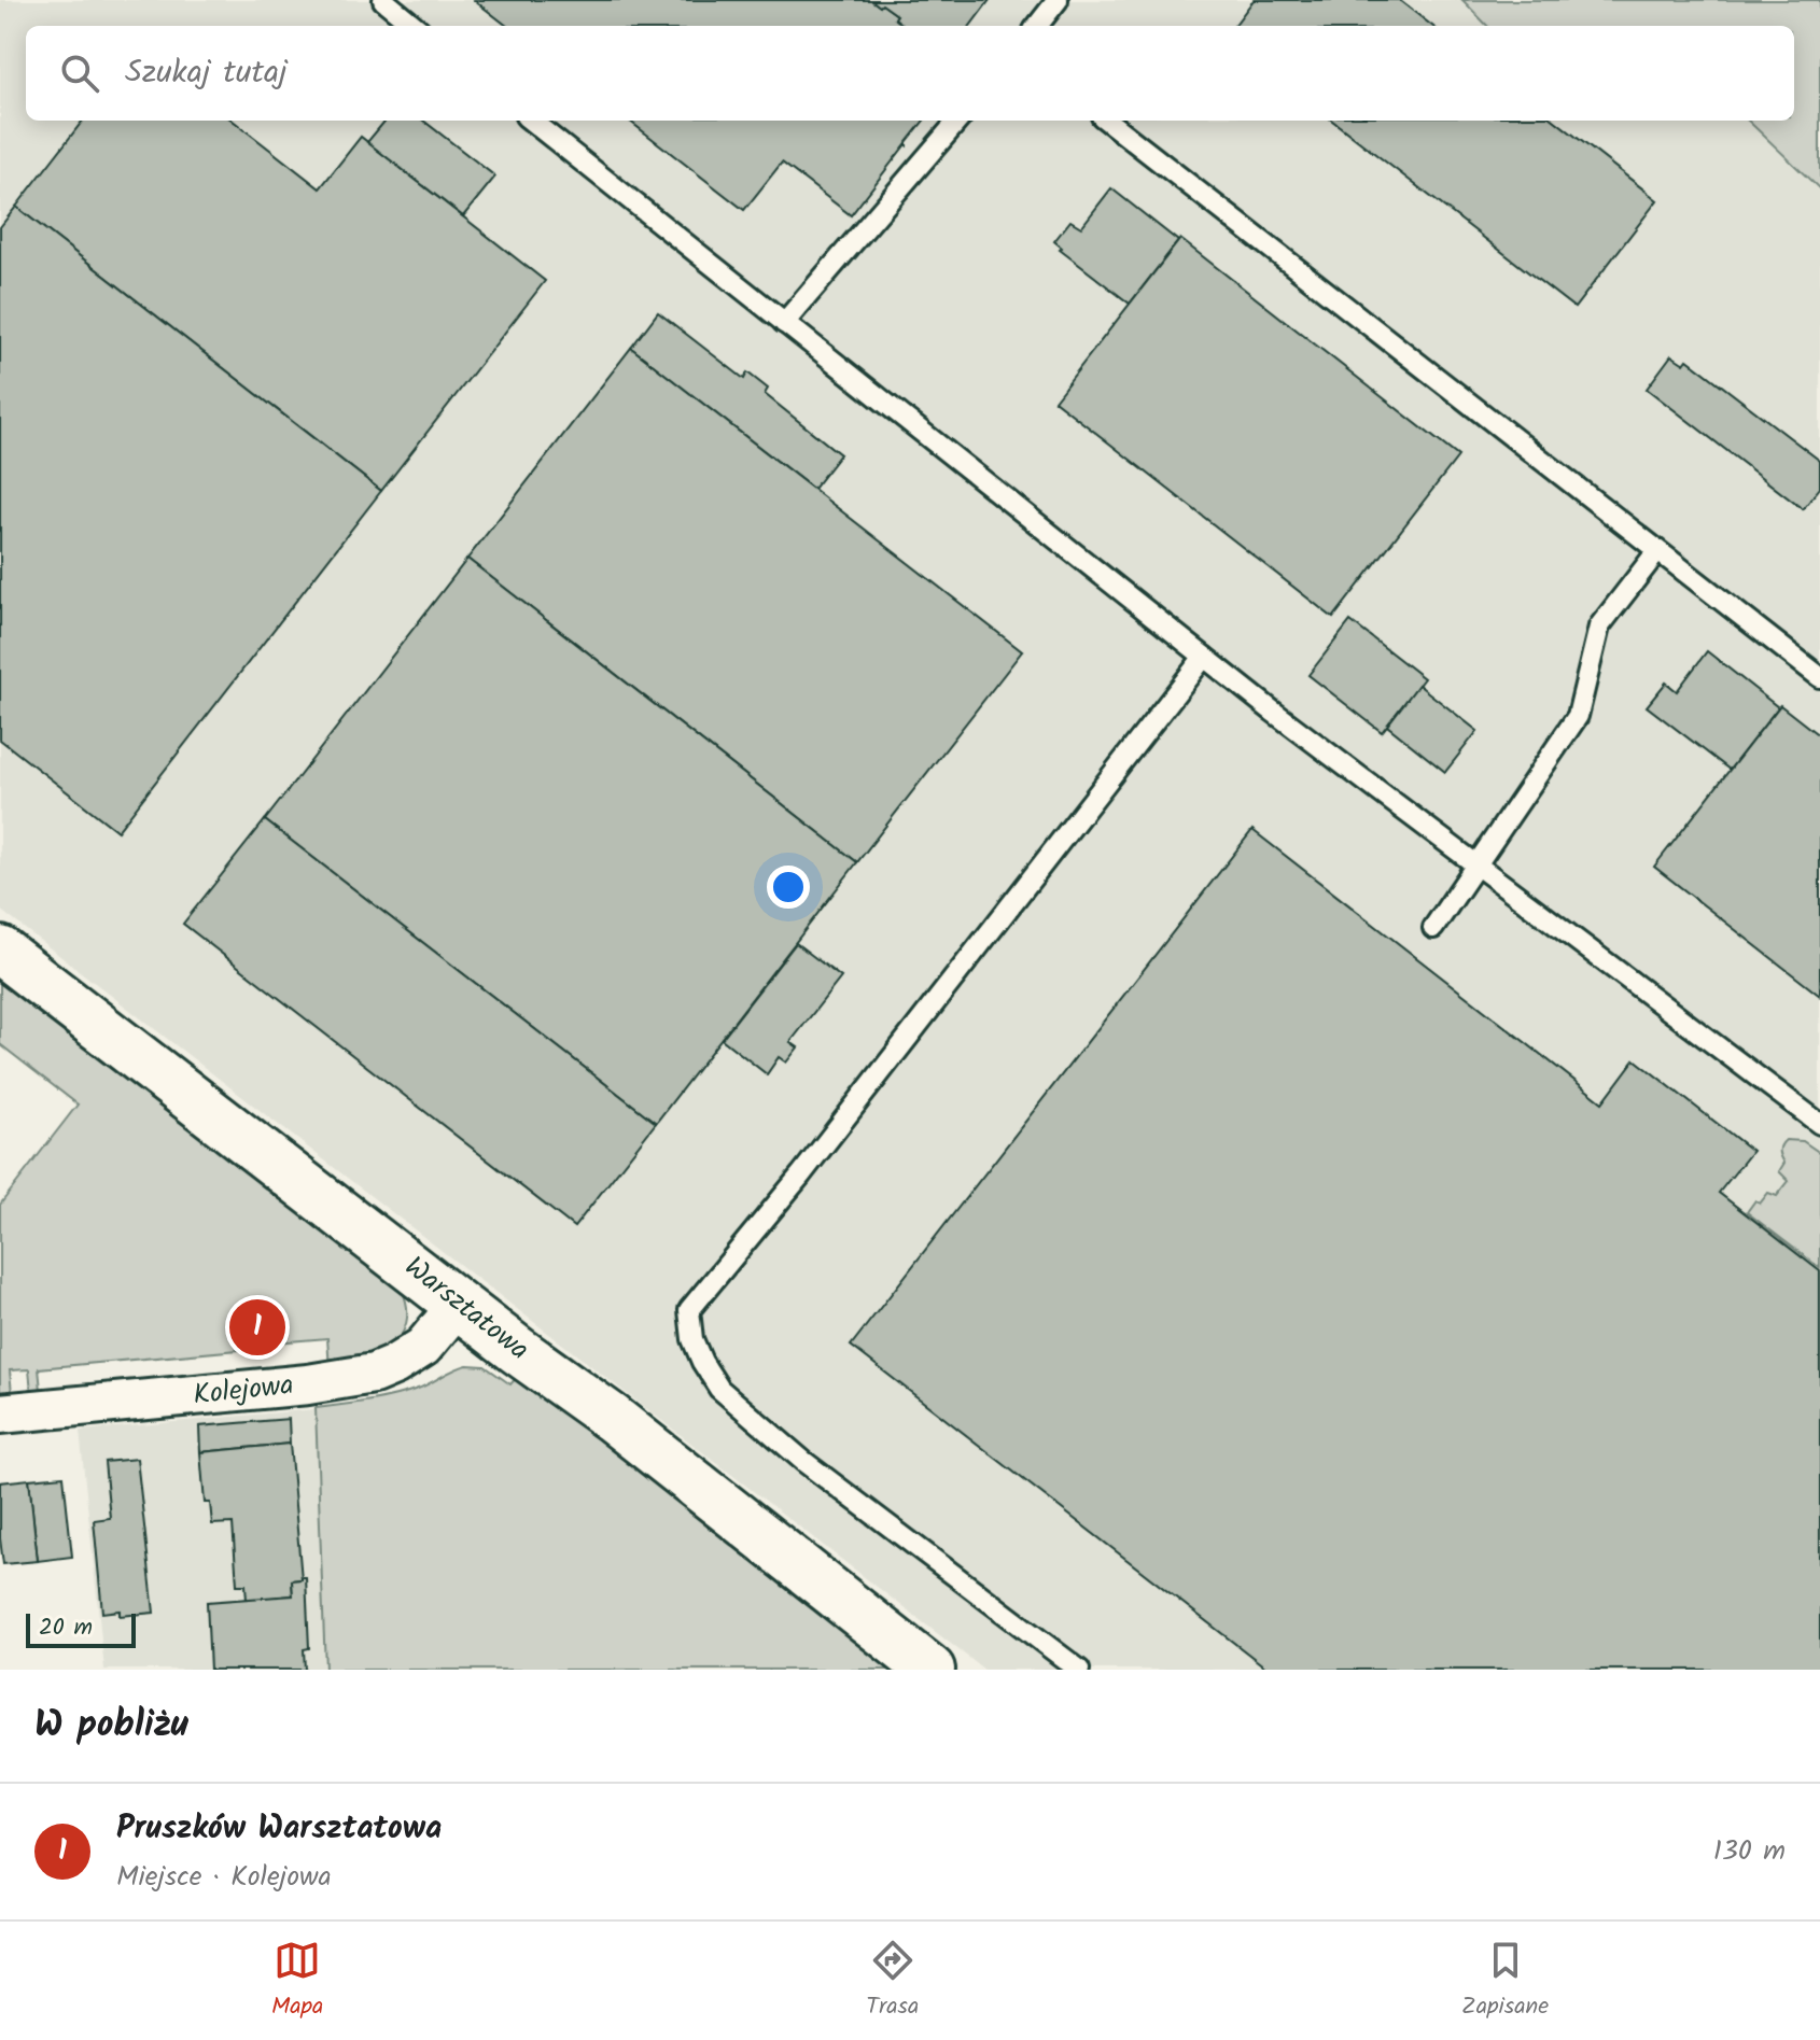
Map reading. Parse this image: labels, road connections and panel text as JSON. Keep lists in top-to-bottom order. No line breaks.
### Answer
{"streets":{"street":["Warsztatowa","Kolejowa"]},"crossings":[["Warsztatowa","Kolejowa"]],"scale_bar":"20 m","page":{"search":"Szukaj tutaj","pins":"1","scale":"20 m","heading":"W pobliżu","list":[{"mark":"1","name":"Pruszków Warsztatowa","note":"Miejsce · Kolejowa","value":"130 m"}],"nav":["Mapa","Trasa","Zapisane"]}}
